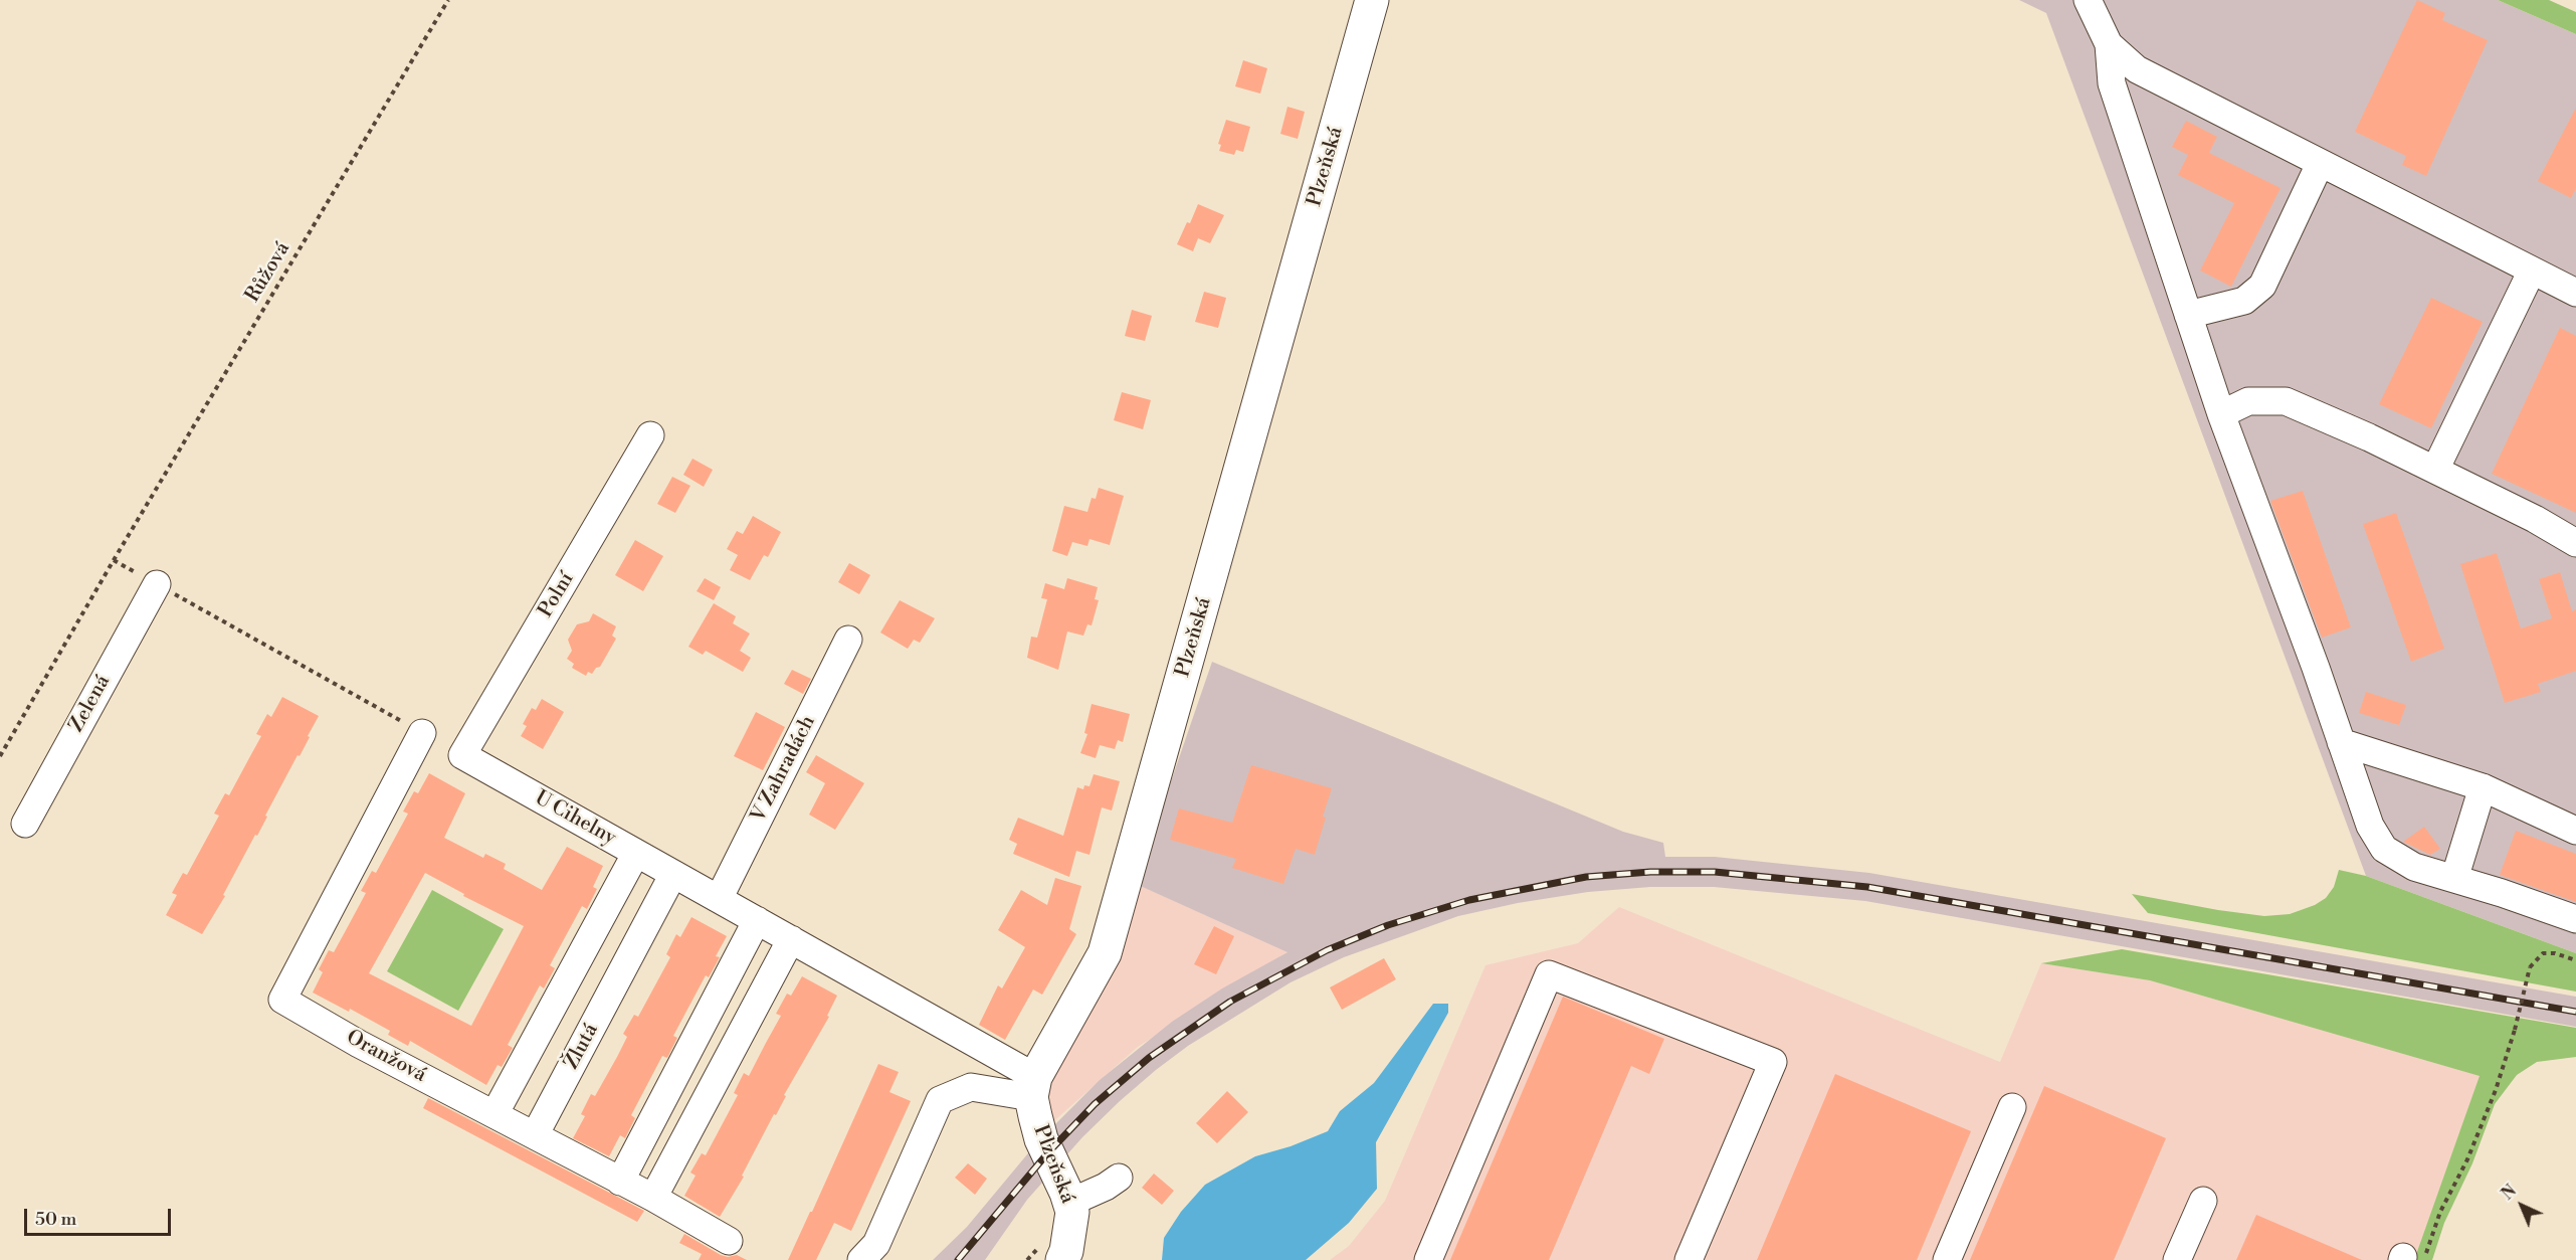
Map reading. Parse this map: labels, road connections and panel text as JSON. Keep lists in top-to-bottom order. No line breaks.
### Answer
{"streets":{"main road":["Plzeňská"],"street":["Polní","Zelená","V Zahradách","U Cihelny","Žlutá","Oranžová"],"path":["Růžová"]},"crossings":[["Plzeňská","U Cihelny"],["Polní","U Cihelny"],["V Zahradách","U Cihelny"],["U Cihelny","Žlutá"]],"scale_bar":"50 m","north":"top left"}
